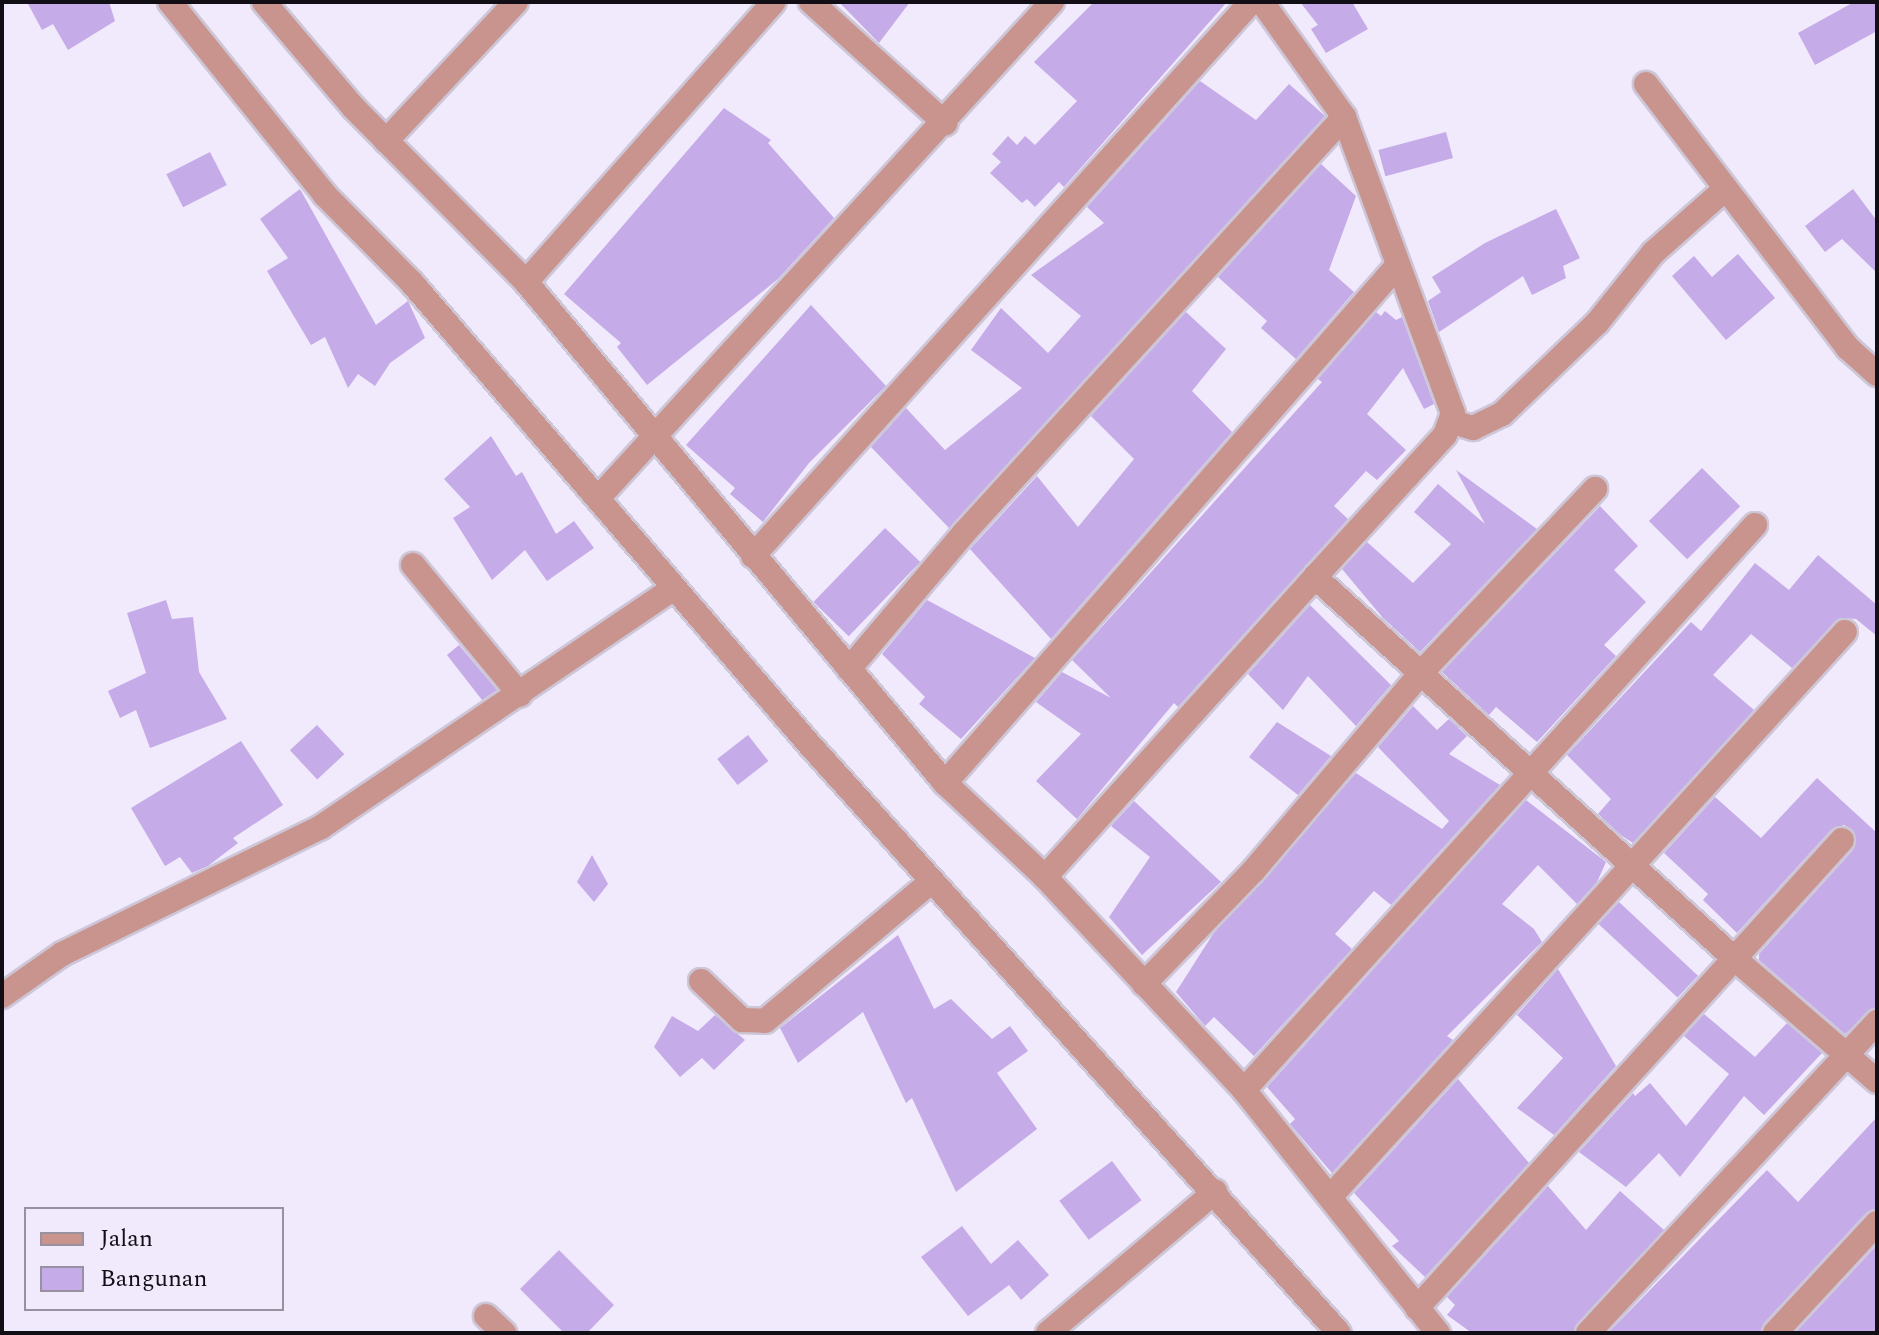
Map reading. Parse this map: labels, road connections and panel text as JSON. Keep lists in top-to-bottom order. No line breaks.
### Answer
{"legend":["Jalan","Bangunan"]}
